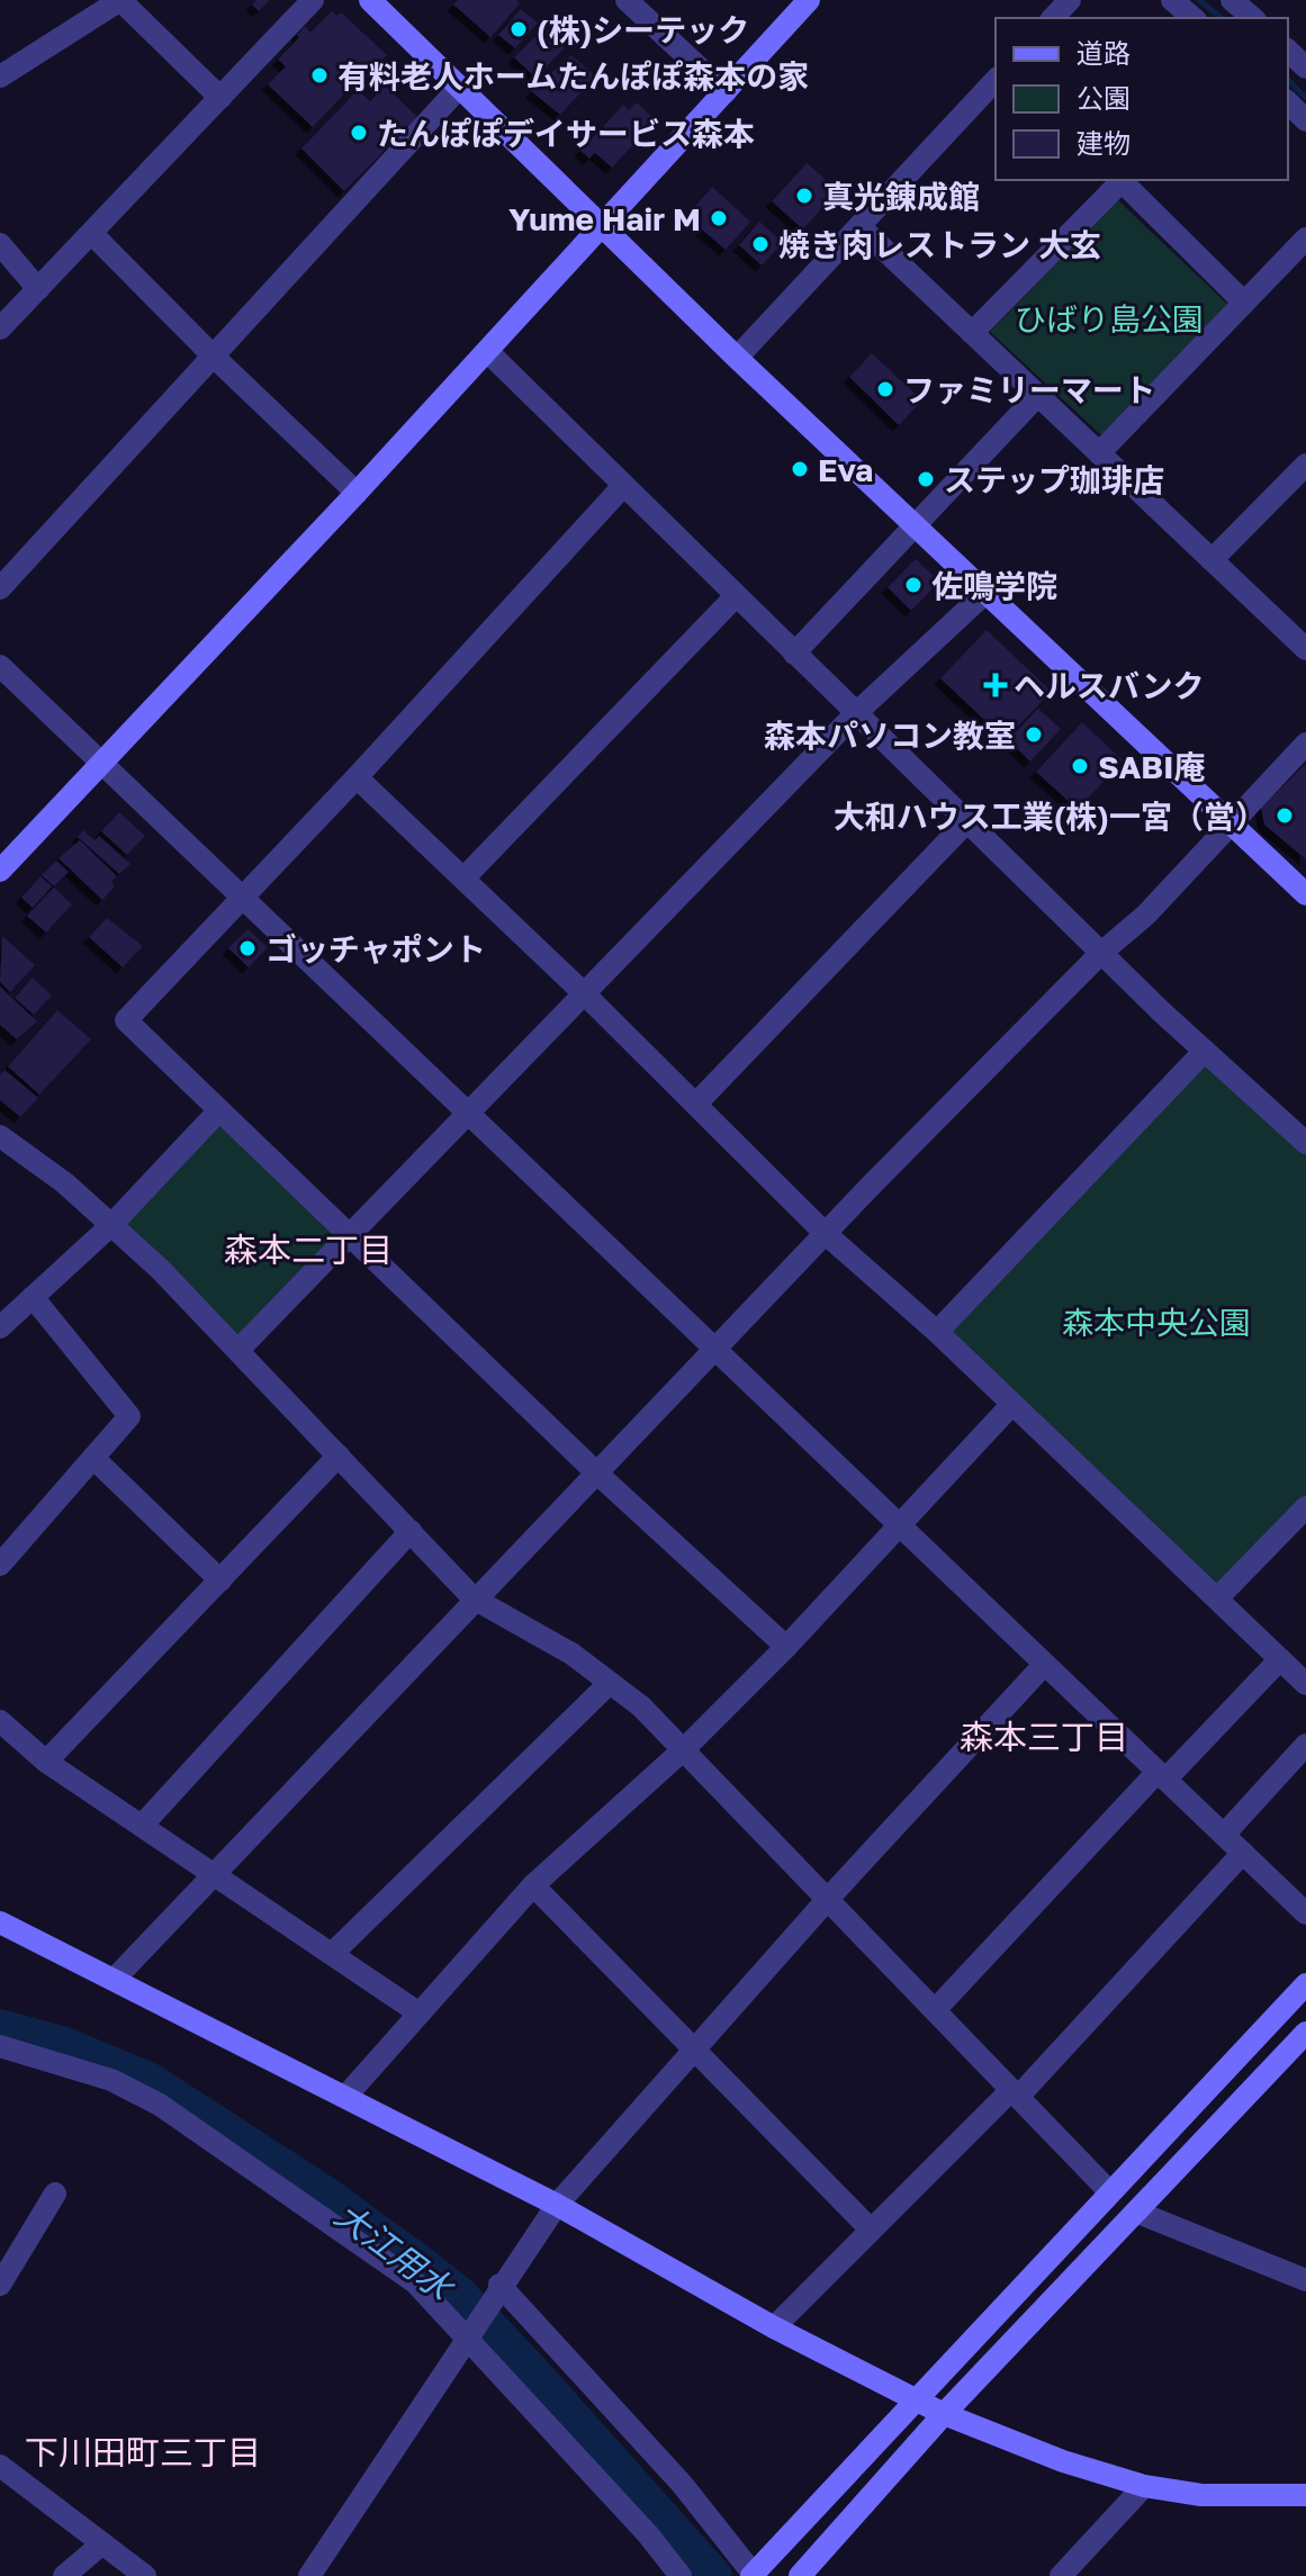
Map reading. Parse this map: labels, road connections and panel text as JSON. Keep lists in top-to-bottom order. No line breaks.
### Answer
{"districts":["森本二丁目","森本三丁目","下川田町三丁目"],"water":["大江用水"],"parks":["ひばり島公園","森本中央公園"],"places":{"other":["(株)シーテック","有料老人ホームたんぽぽ森本の家","たんぽぽデイサービス森本","真光錬成館","Yume Hair M","焼き肉レストラン 大玄","ファミリーマート","Eva","ステップ珈琲店","佐鳴学院","森本パソコン教室","SABI庵","大和ハウス工業(株)一宮（営）","ゴッチャポント"],"health":["ヘルスバンク"]},"legend":["道路","公園","建物"]}
